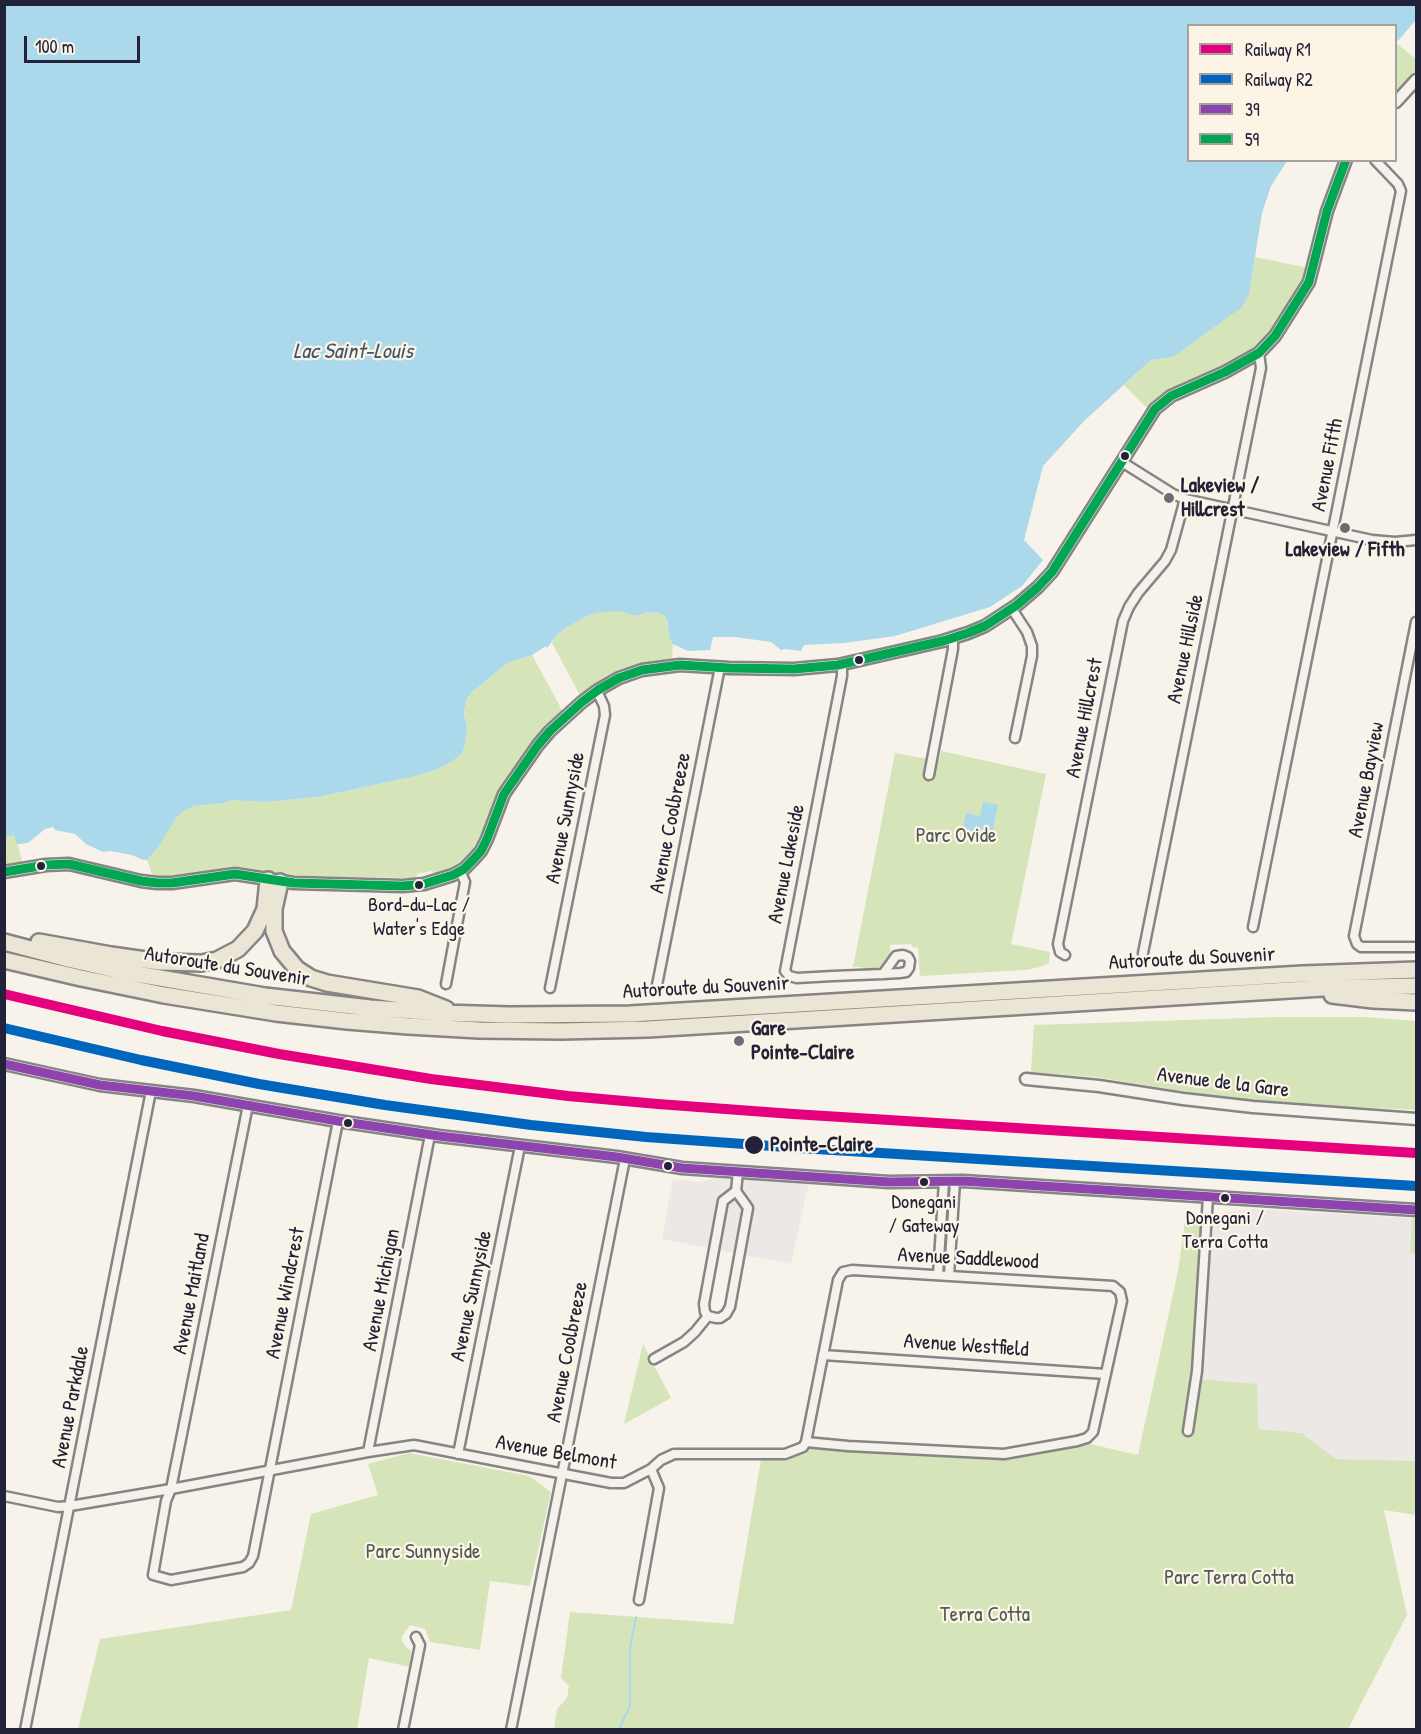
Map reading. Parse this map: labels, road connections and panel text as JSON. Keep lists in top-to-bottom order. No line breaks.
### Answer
{"streets":{"highway":["Autoroute du Souvenir"],"street":["Avenue Fifth","Avenue Hillside","Avenue Hillcrest","Avenue Bayview","Avenue Sunnyside","Avenue Coolbreeze","Avenue Lakeside","Avenue de la Gare","Avenue Saddlewood","Avenue Michigan","Avenue Windcrest","Avenue Maitland","Avenue Westfield","Avenue Parkdale","Avenue Belmont"]},"crossings":[["Avenue Sunnyside","Avenue Belmont"],["Avenue Coolbreeze","Avenue Belmont"],["Avenue Saddlewood","Avenue Westfield"],["Avenue Saddlewood","Avenue Belmont"],["Avenue Michigan","Avenue Belmont"],["Avenue Windcrest","Avenue Maitland"],["Avenue Windcrest","Avenue Belmont"],["Avenue Maitland","Avenue Belmont"],["Avenue Parkdale","Avenue Belmont"]],"water":["Lac Saint-Louis"],"parks":["Parc Ovide","Parc Sunnyside","Parc Terra Cotta","Terra Cotta"],"places":["Lakeview / Hillcrest","Lakeview / Fifth","Bord-du-Lac / Water's Edge","Gare Pointe-Claire","Pointe-Claire","Donegani / Gateway","Donegani / Terra Cotta"],"lines":["transit line 59","rail line R1","rail line R2","transit line 39"],"legend":["Railway R1","Railway R2","39","59"],"scale_bar":"100 m"}
